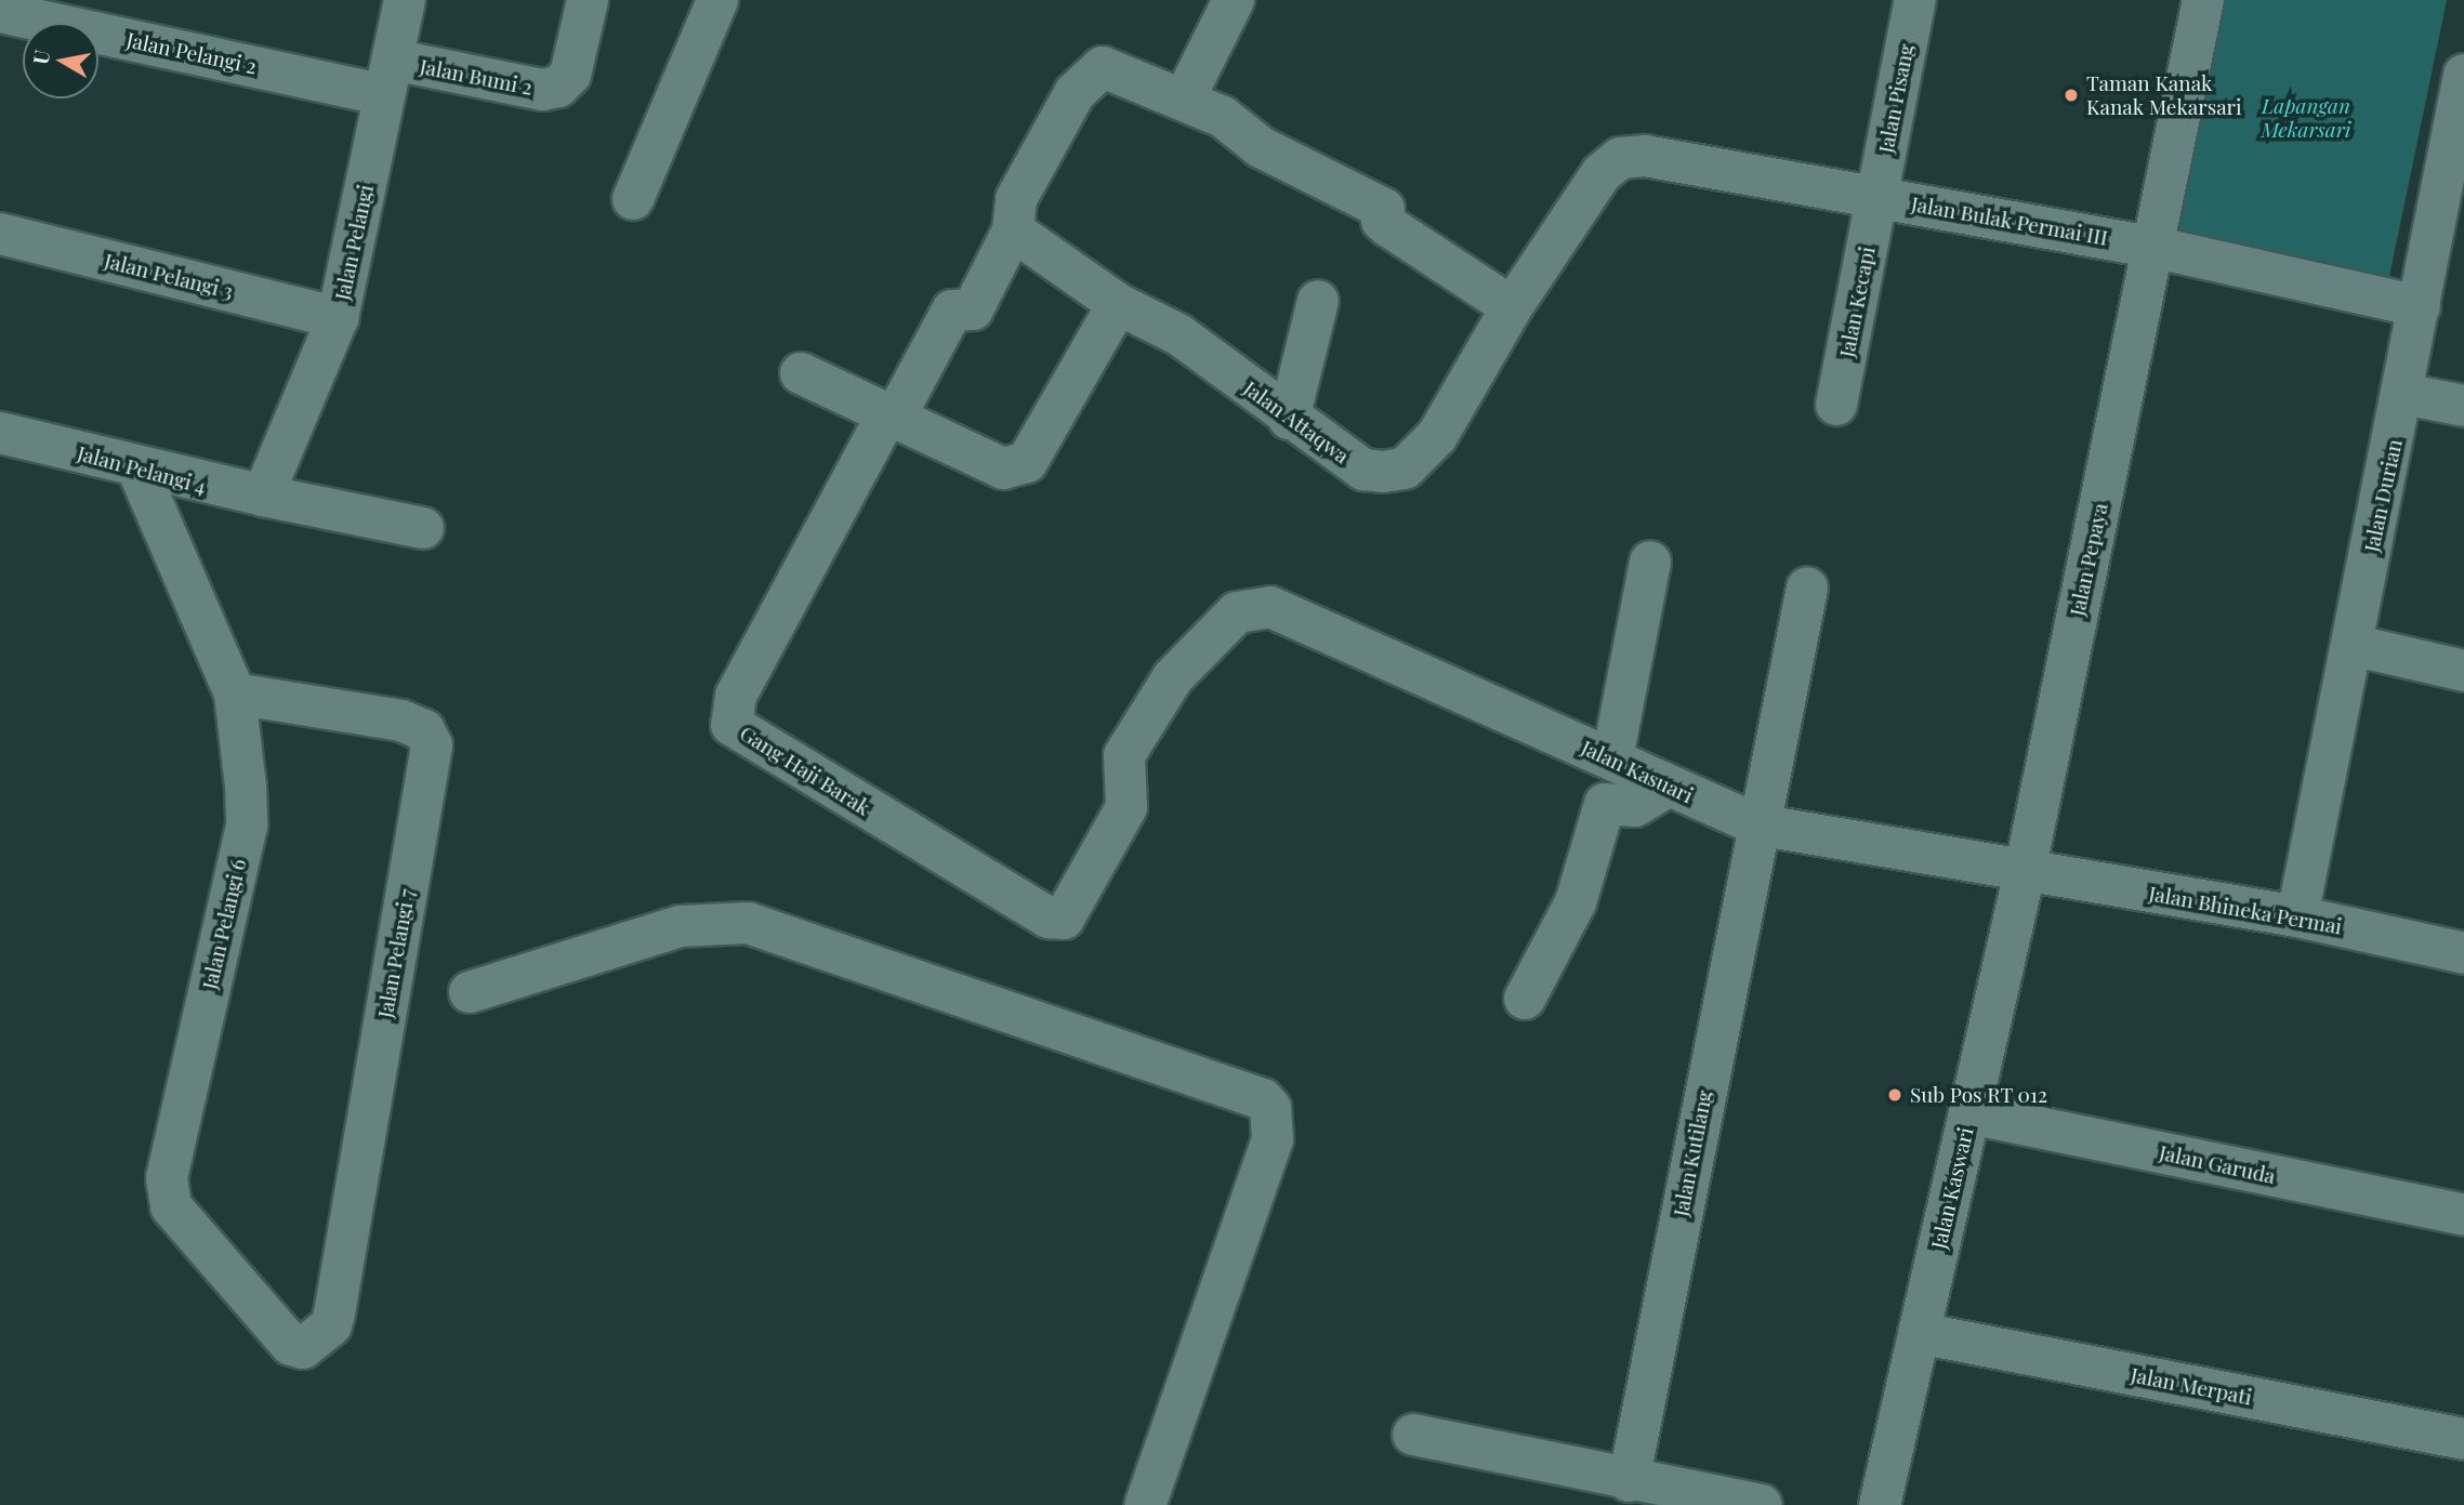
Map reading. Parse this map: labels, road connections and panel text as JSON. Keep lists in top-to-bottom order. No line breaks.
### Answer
{"streets":{"street":["Jalan Pelangi 2","Jalan Bumi 2","Jalan Pisang","Jalan Bulak Permai III","Jalan Pelangi","Jalan Pelangi 3","Jalan Kecapi","Jalan Attaqwa","Jalan Pelangi 4","Jalan Durian","Jalan Pepaya","Gang Haji Barak","Jalan Kasuari","Jalan Bhineka Permai","Jalan Pelangi 6","Jalan Pelangi 7","Jalan Kutilang","Jalan Garuda","Jalan Kaswari","Jalan Merpati"]},"crossings":[["Jalan Pelangi 2","Jalan Bumi 2"],["Jalan Pelangi 2","Jalan Pelangi"],["Jalan Bumi 2","Jalan Pelangi"],["Jalan Pisang","Jalan Bulak Permai III"],["Jalan Pisang","Jalan Kecapi"],["Jalan Bulak Permai III","Jalan Kecapi"],["Jalan Bulak Permai III","Jalan Attaqwa"],["Jalan Bulak Permai III","Jalan Durian"],["Jalan Bulak Permai III","Jalan Pepaya"],["Jalan Pelangi","Jalan Pelangi 3"],["Jalan Pelangi","Jalan Pelangi 4"],["Jalan Pelangi 4","Jalan Pelangi 6"],["Jalan Durian","Jalan Bhineka Permai"],["Jalan Pepaya","Jalan Kasuari"],["Jalan Pepaya","Jalan Bhineka Permai"],["Jalan Pepaya","Jalan Kaswari"],["Gang Haji Barak","Jalan Kasuari"],["Jalan Kasuari","Jalan Bhineka Permai"],["Jalan Kasuari","Jalan Kutilang"],["Jalan Kasuari","Jalan Kaswari"],["Jalan Bhineka Permai","Jalan Kaswari"],["Jalan Pelangi 6","Jalan Pelangi 7"],["Jalan Garuda","Jalan Kaswari"],["Jalan Kaswari","Jalan Merpati"]],"parks":["Lapangan Mekarsari"],"places":["Taman Kanak Kanak Mekarsari","Sub Pos RT 012"],"north":"left"}
